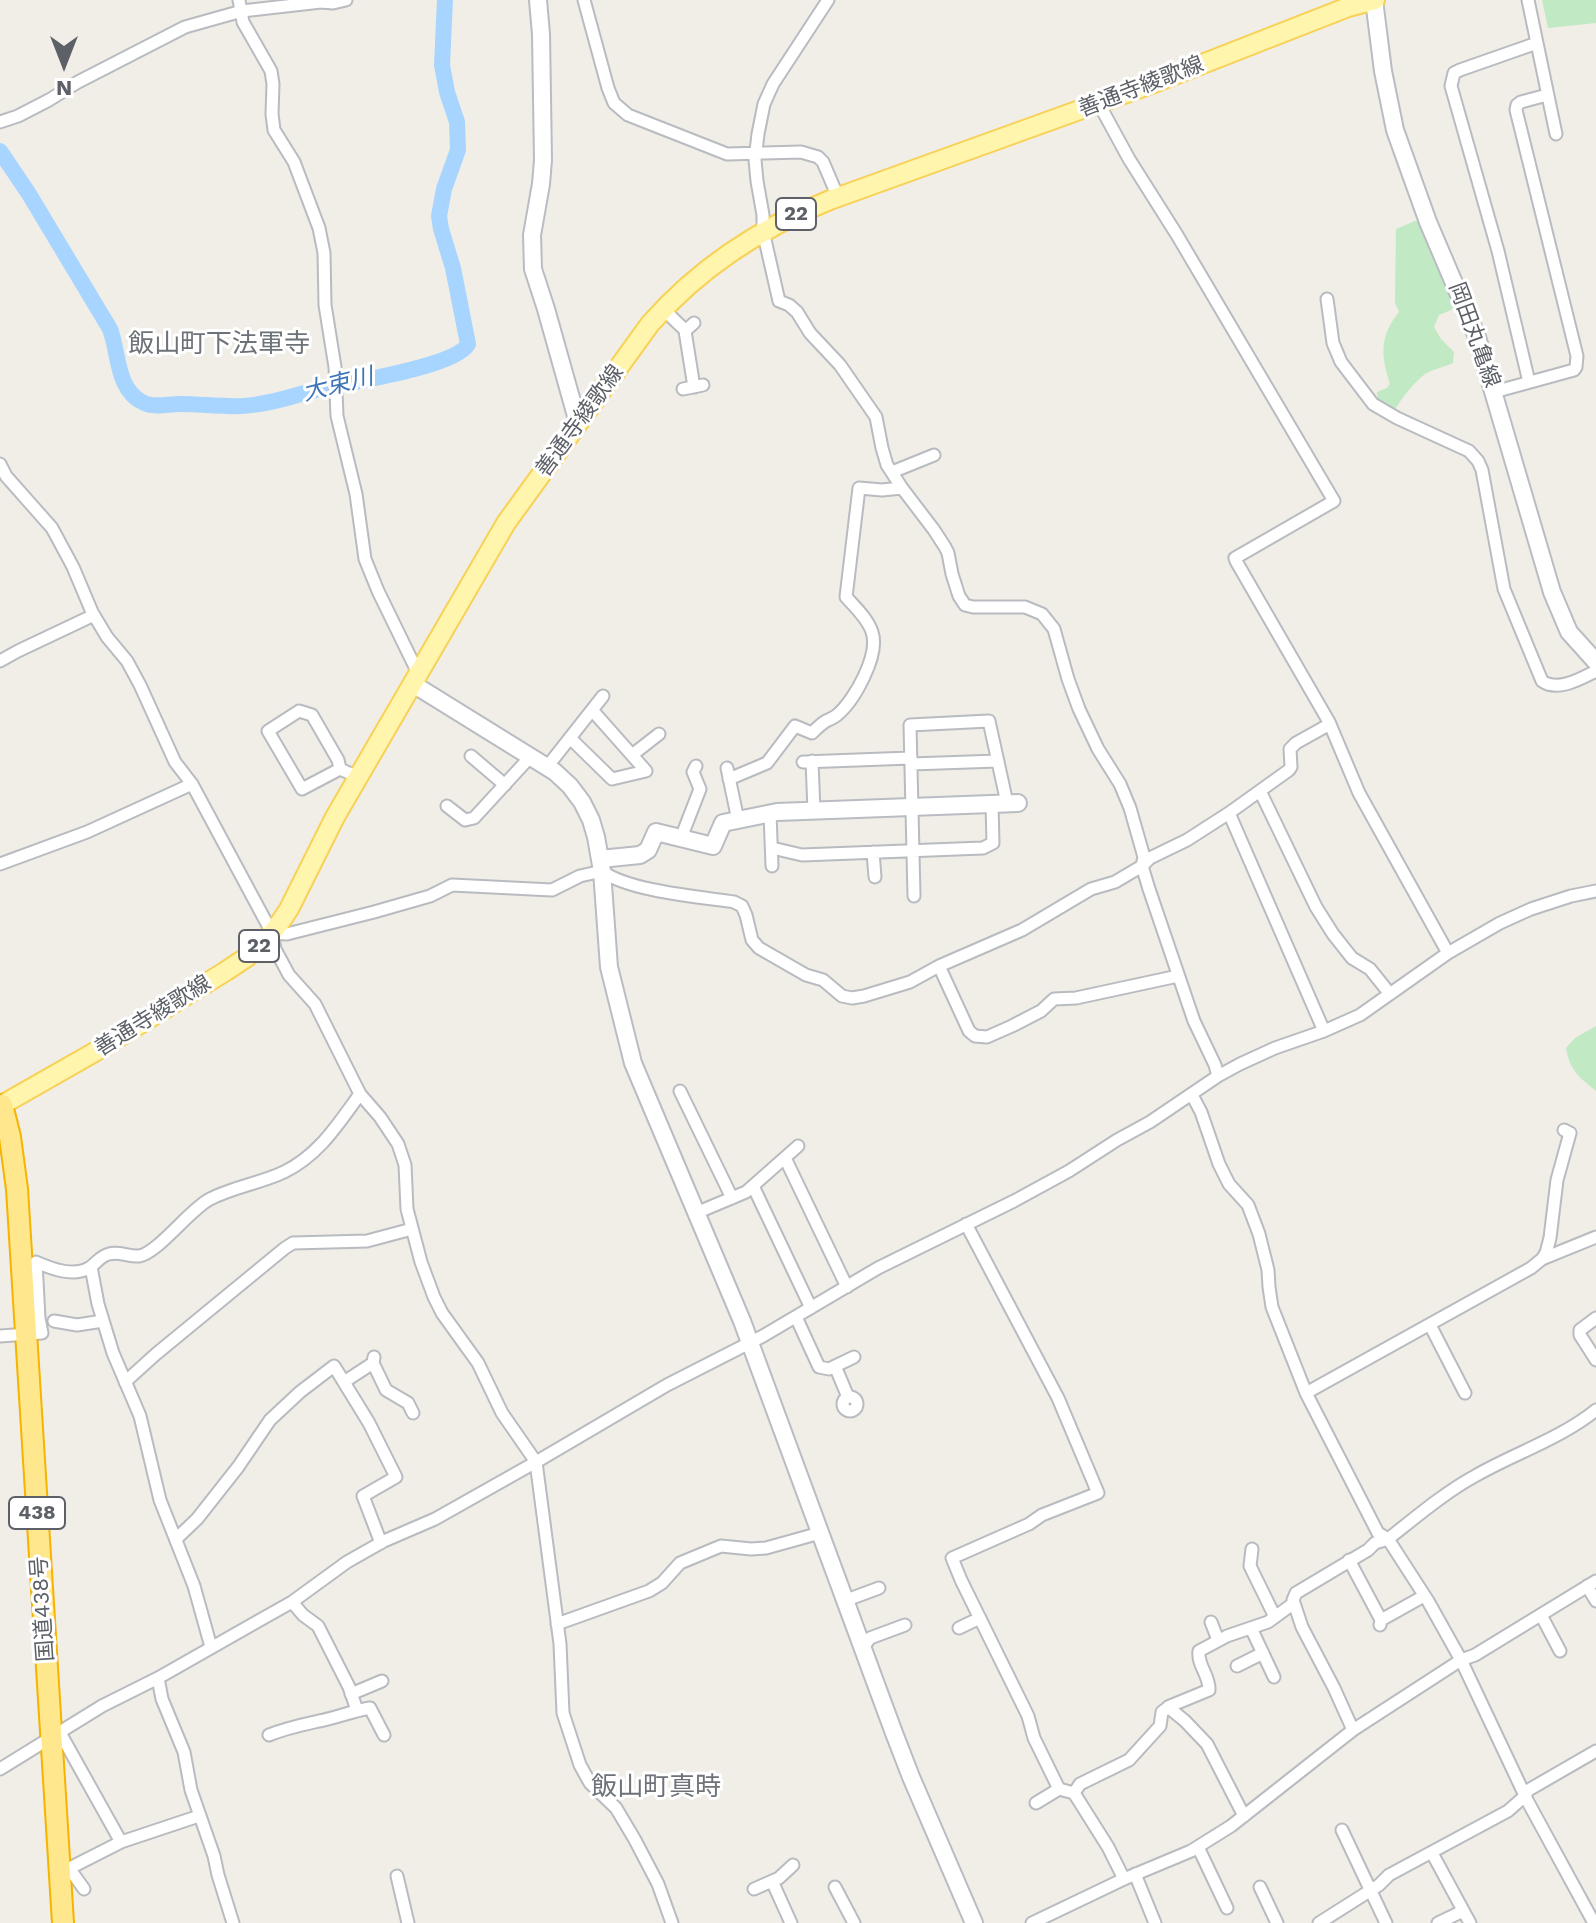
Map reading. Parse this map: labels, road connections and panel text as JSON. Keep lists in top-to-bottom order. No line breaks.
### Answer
{"streets":{"highway":["438","国道438号"],"main road":["善通寺綾歌線","22"],"street":["岡田丸亀線"]},"crossings":[["善通寺綾歌線","岡田丸亀線"],["善通寺綾歌線","国道438号"]],"districts":["飯山町下法軍寺","飯山町真時"],"water":["大束川"],"north":"bottom"}
